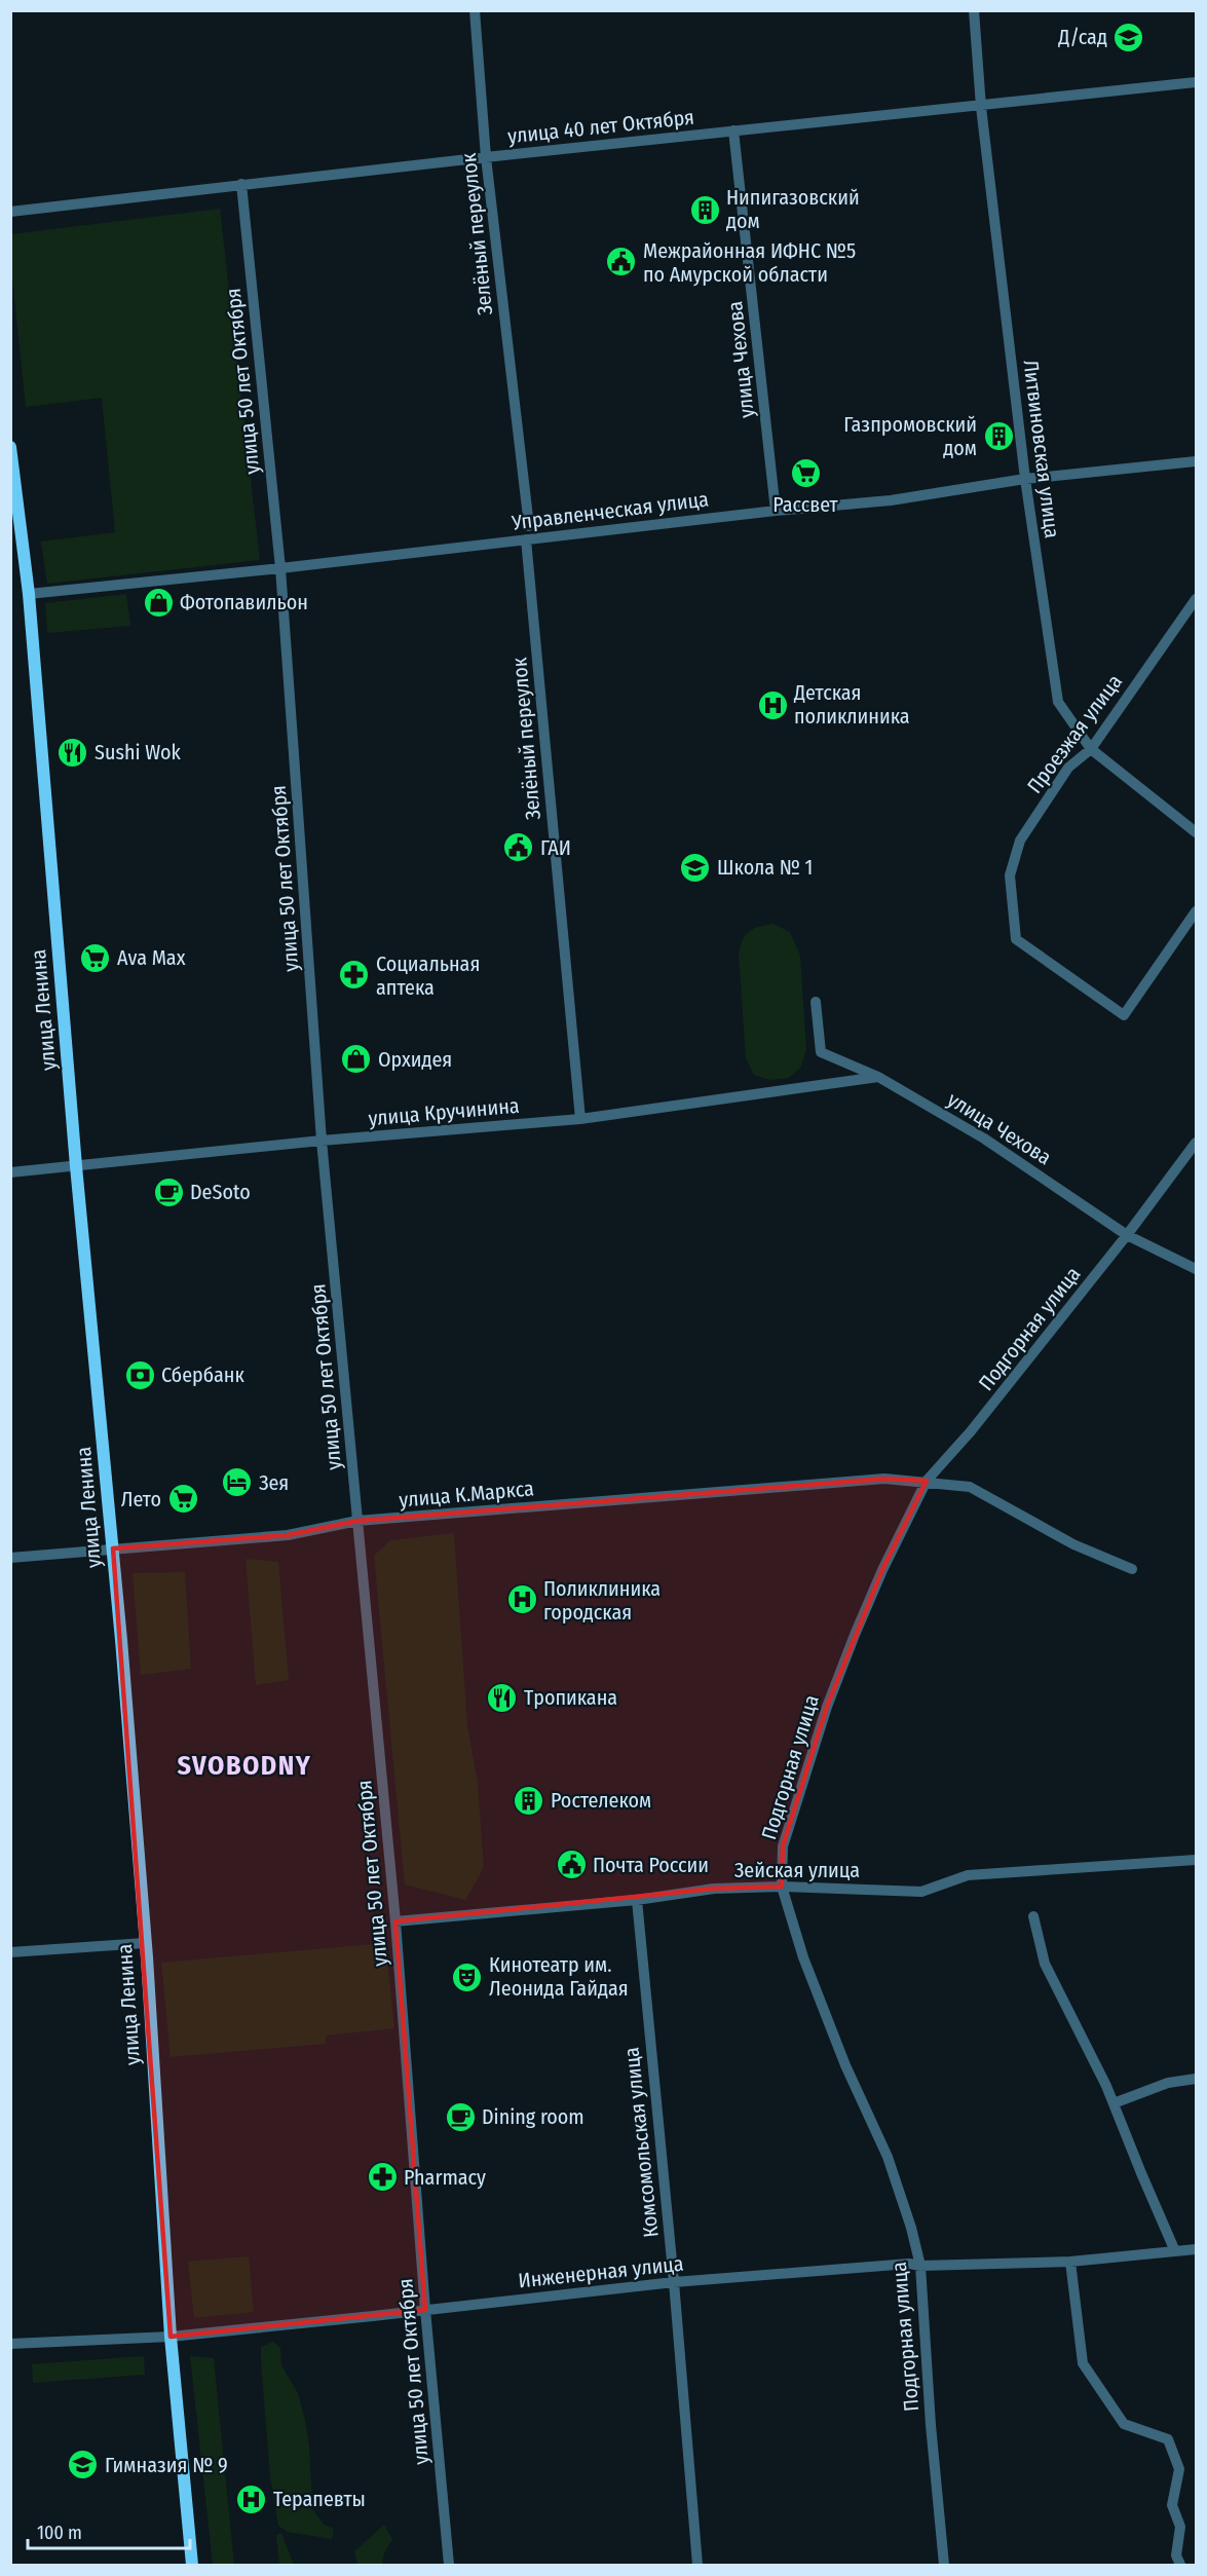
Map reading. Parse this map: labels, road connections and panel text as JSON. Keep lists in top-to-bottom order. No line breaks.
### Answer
{"streets":{"main road":["улица Ленина"],"street":["улица 40 лет Октября","Зелёный переулок","улица Чехова","улица 50 лет Октября","Литвиновская улица","Управленческая улица","Проезжая улица","улица Кручинина","Подгорная улица","улица К.Маркса","Зейская улица","Комсомольская улица","Инженерная улица"]},"crossings":[["улица 40 лет Октября","Зелёный переулок"],["улица 40 лет Октября","улица Чехова"],["улица 40 лет Октября","улица 50 лет Октября"],["улица 40 лет Октября","Литвиновская улица"],["Зелёный переулок","Управленческая улица"],["Зелёный переулок","улица Кручинина"],["улица Чехова","Управленческая улица"],["улица Чехова","улица Кручинина"],["улица Чехова","Подгорная улица"],["улица 50 лет Октября","Управленческая улица"],["улица 50 лет Октября","улица Кручинина"],["улица 50 лет Октября","улица К.Маркса"],["улица 50 лет Октября","Зейская улица"],["улица 50 лет Октября","Инженерная улица"],["Литвиновская улица","Управленческая улица"],["Литвиновская улица","Проезжая улица"],["Управленческая улица","улица Ленина"],["улица Ленина","улица Кручинина"],["улица Ленина","улица К.Маркса"],["улица Ленина","Инженерная улица"],["Подгорная улица","улица К.Маркса"],["Подгорная улица","Зейская улица"],["Подгорная улица","Инженерная улица"],["Зейская улица","Комсомольская улица"],["Комсомольская улица","Инженерная улица"]],"districts":["SVOBODNY"],"places":{"school or university":["Д/сад","Школа № 1","Гимназия № 9"],"building":["Нипигазовский дом","Газпромовский дом","Ростелеком"],"public building":["Межрайонная ИФНС №5 по Амурской области","ГАИ","Почта России"],"supermarket":["Рассвет","Ava Max","Лето"],"shop":["Фотопавильон","Орхидея"],"hospital":["Детская поликлиника","Поликлиника городская","Терапевты"],"restaurant":["Sushi Wok","Тропикана"],"pharmacy":["Социальная аптека","Pharmacy"],"cafe":["DeSoto","Dining room"],"bank":["Сбербанк"],"hotel":["Зея"],"theatre":["Кинотеатр им. Леонида Гайдая"]},"scale_bar":"100 m"}
